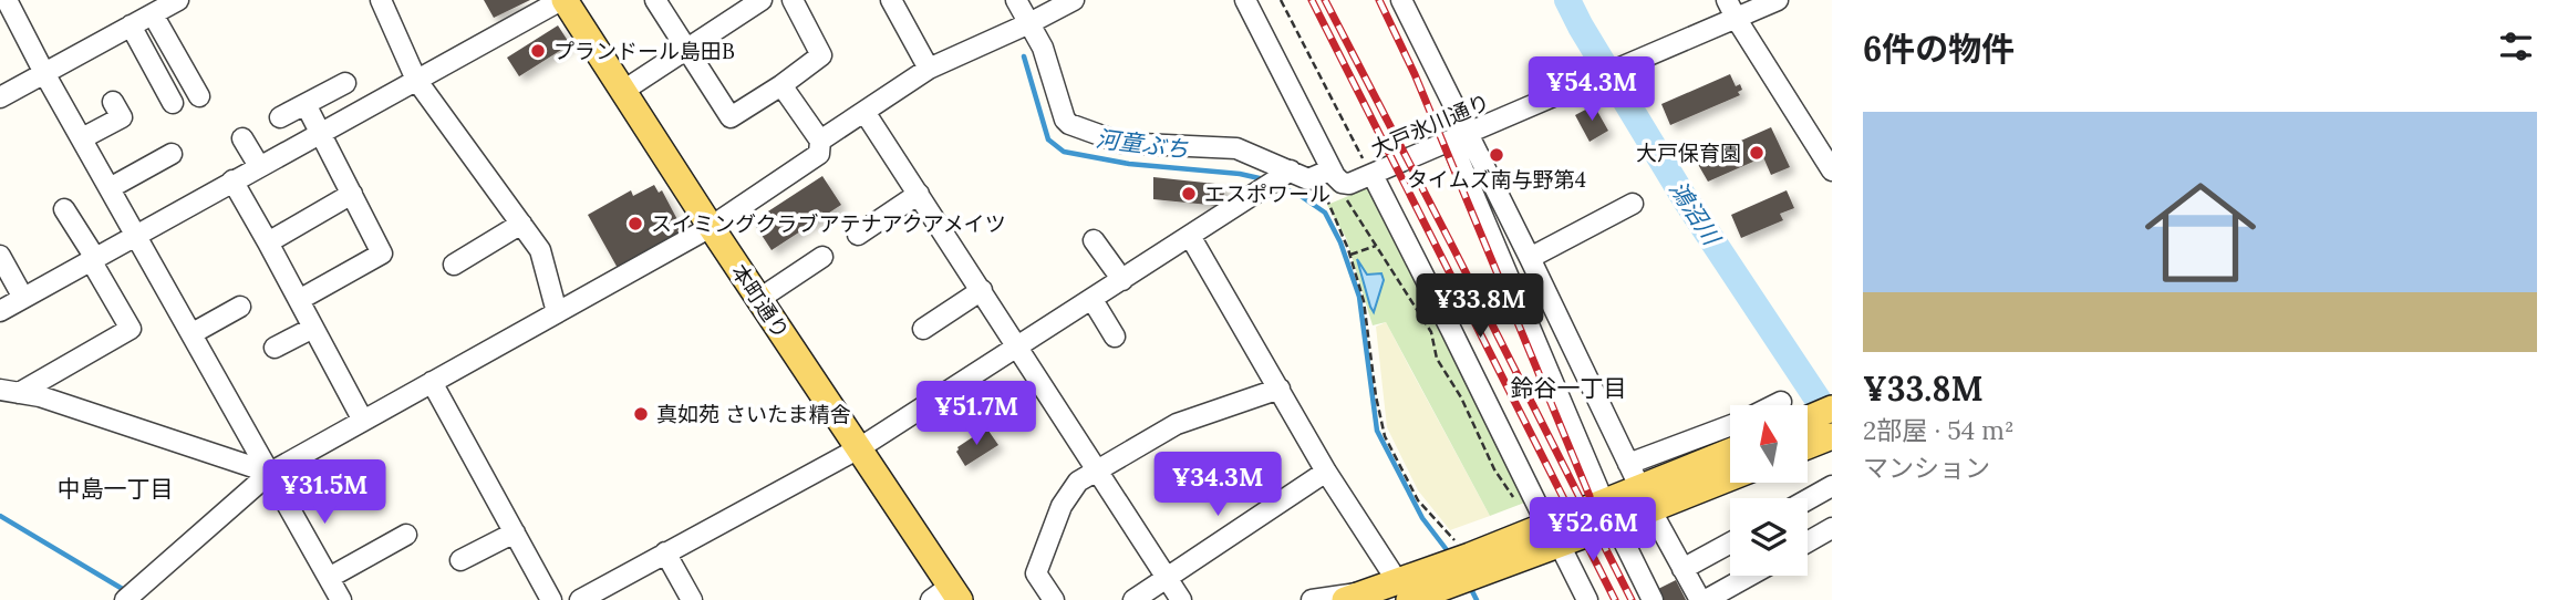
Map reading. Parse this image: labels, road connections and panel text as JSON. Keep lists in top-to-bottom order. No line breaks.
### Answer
{"streets":{"main road":["本町通り"],"street":["大戸氷川通り"]},"districts":["鈴谷一丁目","中島一丁目"],"water":["河童ぶち","鴻沼川"],"places":["プランドール島田B","大戸保育園","タイムズ南与野第4","エスポワール","スイミングクラブアテナアクアメイツ","真如苑 さいたま精舎"],"north":"top","page":{"heading":"6件の物件","price":["¥54.3M","¥33.8M","¥51.7M","¥34.3M","¥31.5M","¥52.6M"],"list":[{"name":"¥33.8M","note":"2部屋 · 54 m² · マンション"}]}}
